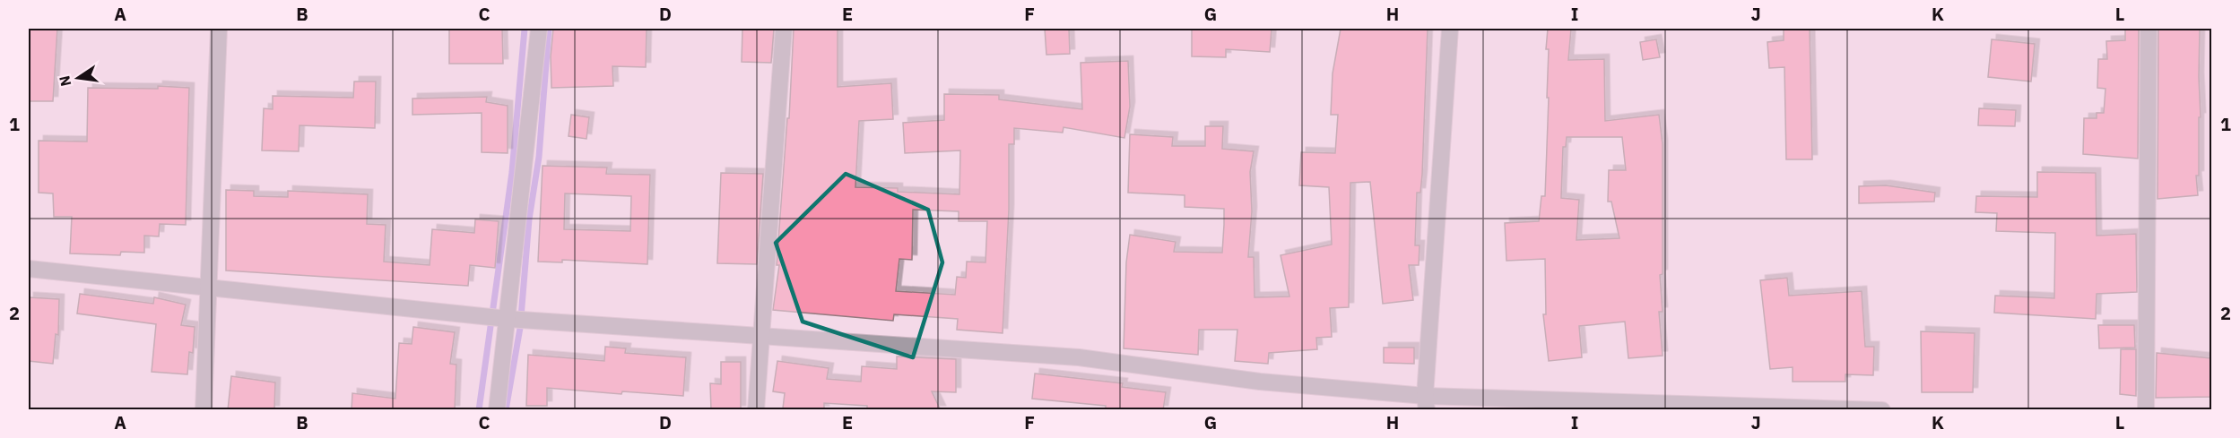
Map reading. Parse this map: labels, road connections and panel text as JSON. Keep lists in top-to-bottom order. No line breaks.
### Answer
{"north":"left","grid":{"columns":["A","B","C","D","E","F","G","H","I","J","K","L"],"rows":["1","2"]}}
